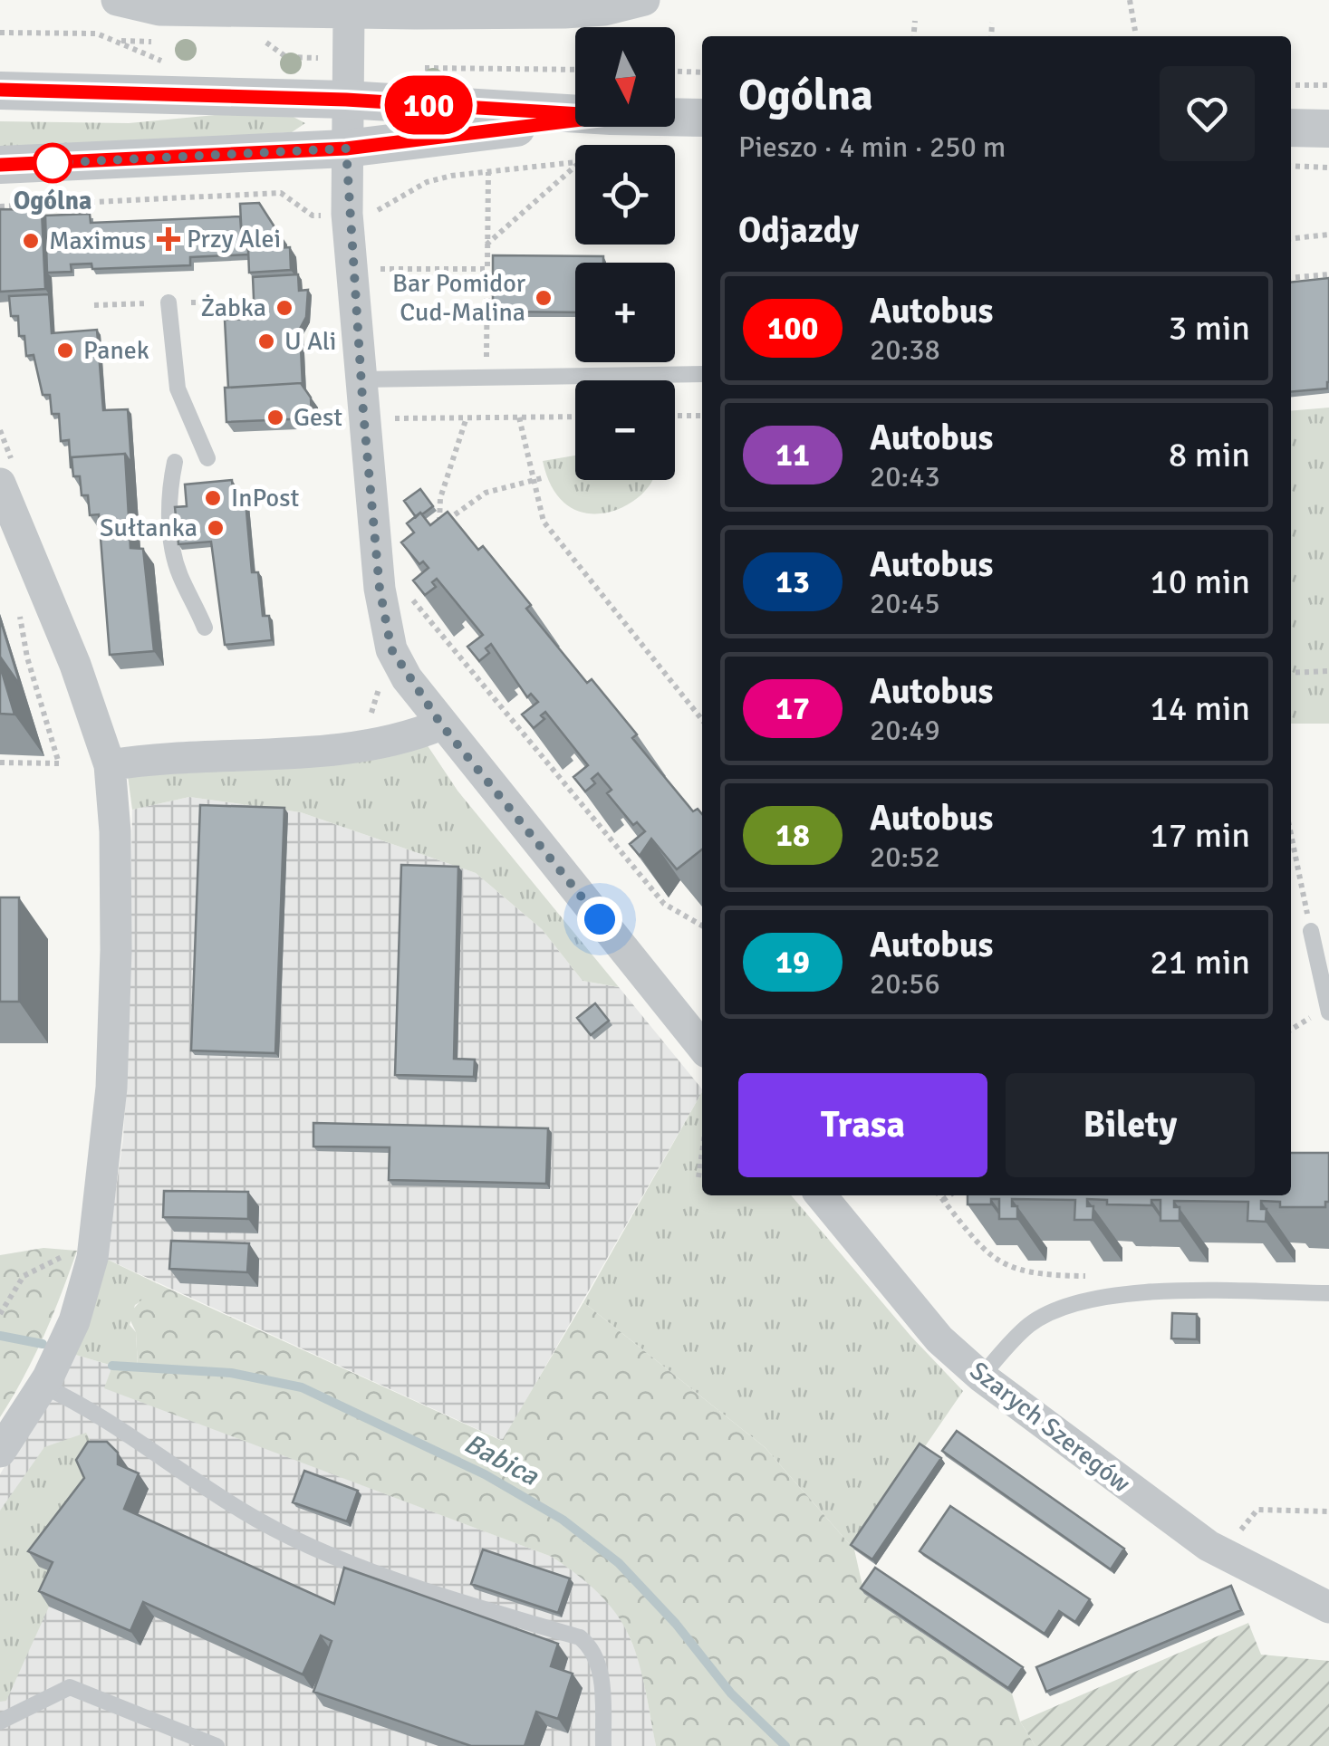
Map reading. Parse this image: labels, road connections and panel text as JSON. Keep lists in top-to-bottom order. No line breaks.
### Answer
{"streets":{"street":["Szarych Szeregów"]},"water":["Babica"],"places":{"other":["Ogólna","Maximus","Bar Pomidor Cud-Malina","Żabka","U Ali","Panek","Gest","InPost","Sułtanka"],"health":["Przy Alei"]},"lines":["bus line 100"],"north":"bottom","page":{"on_map":"100","map_buttons":["+","−"],"heading":[["Ogólna","Pieszo · 4 min · 250 m"],"Odjazdy"],"list":[{"mark":"100","name":"Autobus","note":"20:38","value":"3 min"},{"mark":"11","name":"Autobus","note":"20:43","value":"8 min"},{"mark":"13","name":"Autobus","note":"20:45","value":"10 min"},{"mark":"17","name":"Autobus","note":"20:49","value":"14 min"},{"mark":"18","name":"Autobus","note":"20:52","value":"17 min"},{"mark":"19","name":"Autobus","note":"20:56","value":"21 min"}],"buttons":["Trasa","Bilety"]}}
